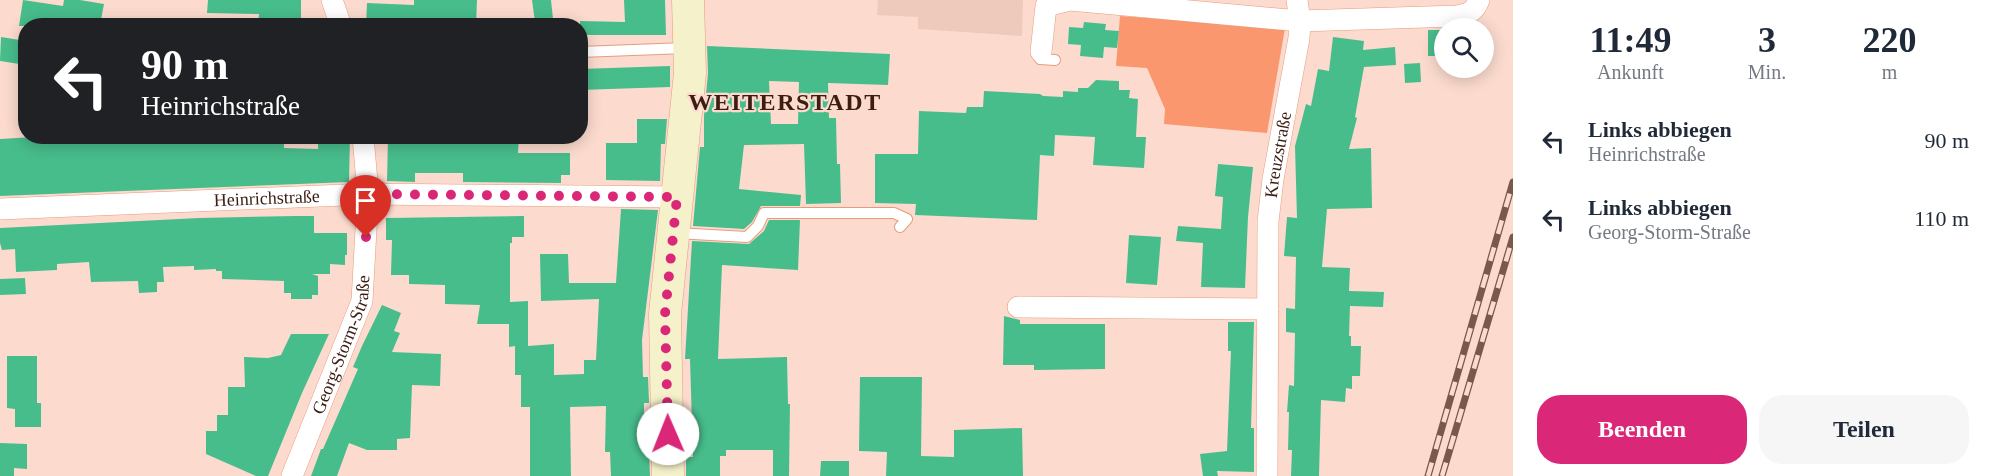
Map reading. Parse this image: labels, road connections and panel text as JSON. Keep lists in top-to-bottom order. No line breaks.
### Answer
{"streets":{"street":["Kreuzstraße","Heinrichstraße","Georg-Storm-Straße"]},"crossings":[["Heinrichstraße","Georg-Storm-Straße"]],"districts":["WEITERSTADT"],"page":{"eta":["11:49","Ankunft","3","Min.","220","m"],"turn":["90 m","Heinrichstraße"],"list":[{"name":"Links abbiegen","note":"Heinrichstraße","value":"90 m"},{"name":"Links abbiegen","note":"Georg-Storm-Straße","value":"110 m"}],"buttons":["Beenden","Teilen"]}}
